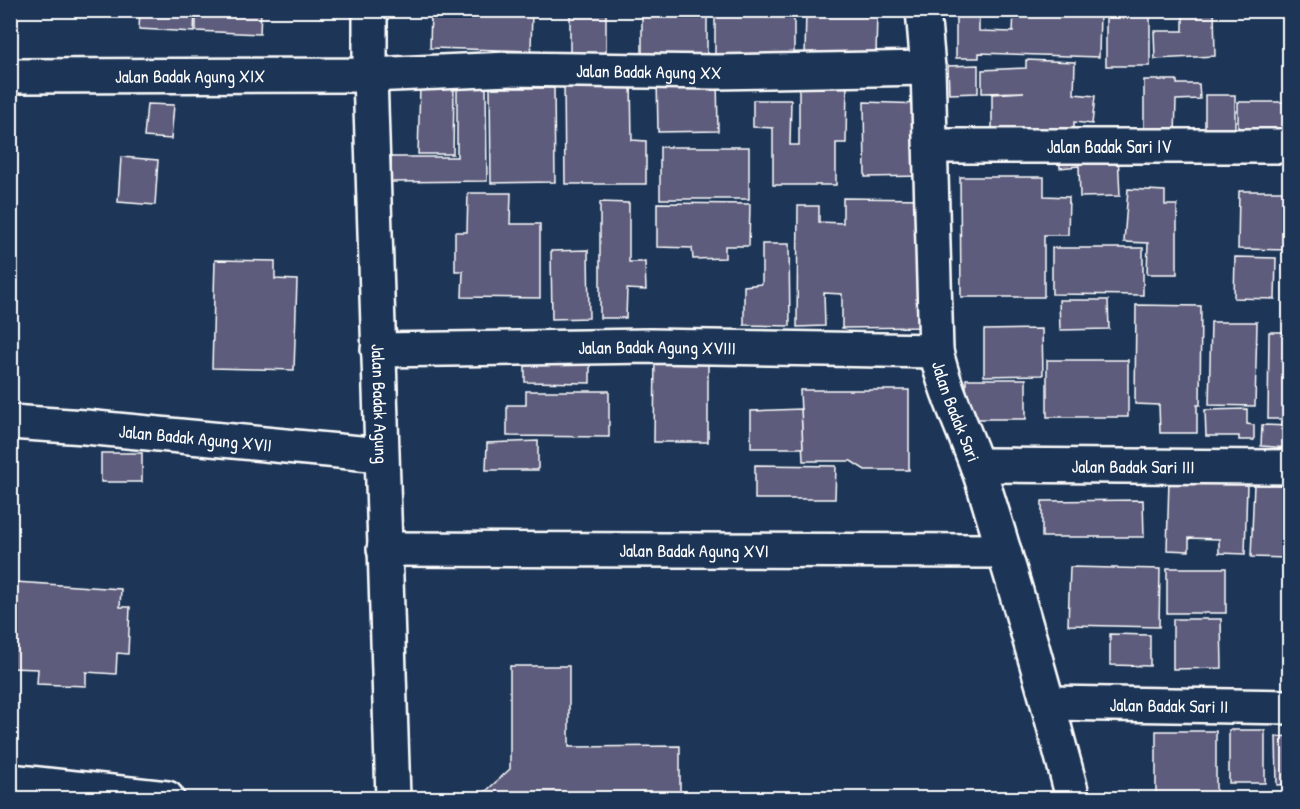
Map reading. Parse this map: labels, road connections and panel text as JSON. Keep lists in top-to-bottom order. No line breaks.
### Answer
{"streets":{"street":["Jalan Badak Agung XX","Jalan Badak Agung XIX","Jalan Badak Sari IV","Jalan Badak Agung XVIII","Jalan Badak Agung","Jalan Badak Sari","Jalan Badak Agung XVII","Jalan Badak Sari III","Jalan Badak Agung XVI","Jalan Badak Sari II"]},"crossings":[["Jalan Badak Agung XX","Jalan Badak Agung XIX"],["Jalan Badak Agung XX","Jalan Badak Agung"],["Jalan Badak Agung XX","Jalan Badak Sari"],["Jalan Badak Agung XIX","Jalan Badak Agung"],["Jalan Badak Sari IV","Jalan Badak Sari"],["Jalan Badak Agung XVIII","Jalan Badak Agung"],["Jalan Badak Agung XVIII","Jalan Badak Sari"],["Jalan Badak Agung","Jalan Badak Agung XVII"],["Jalan Badak Agung","Jalan Badak Agung XVI"],["Jalan Badak Sari","Jalan Badak Sari III"],["Jalan Badak Sari","Jalan Badak Agung XVI"],["Jalan Badak Sari","Jalan Badak Sari II"]]}
